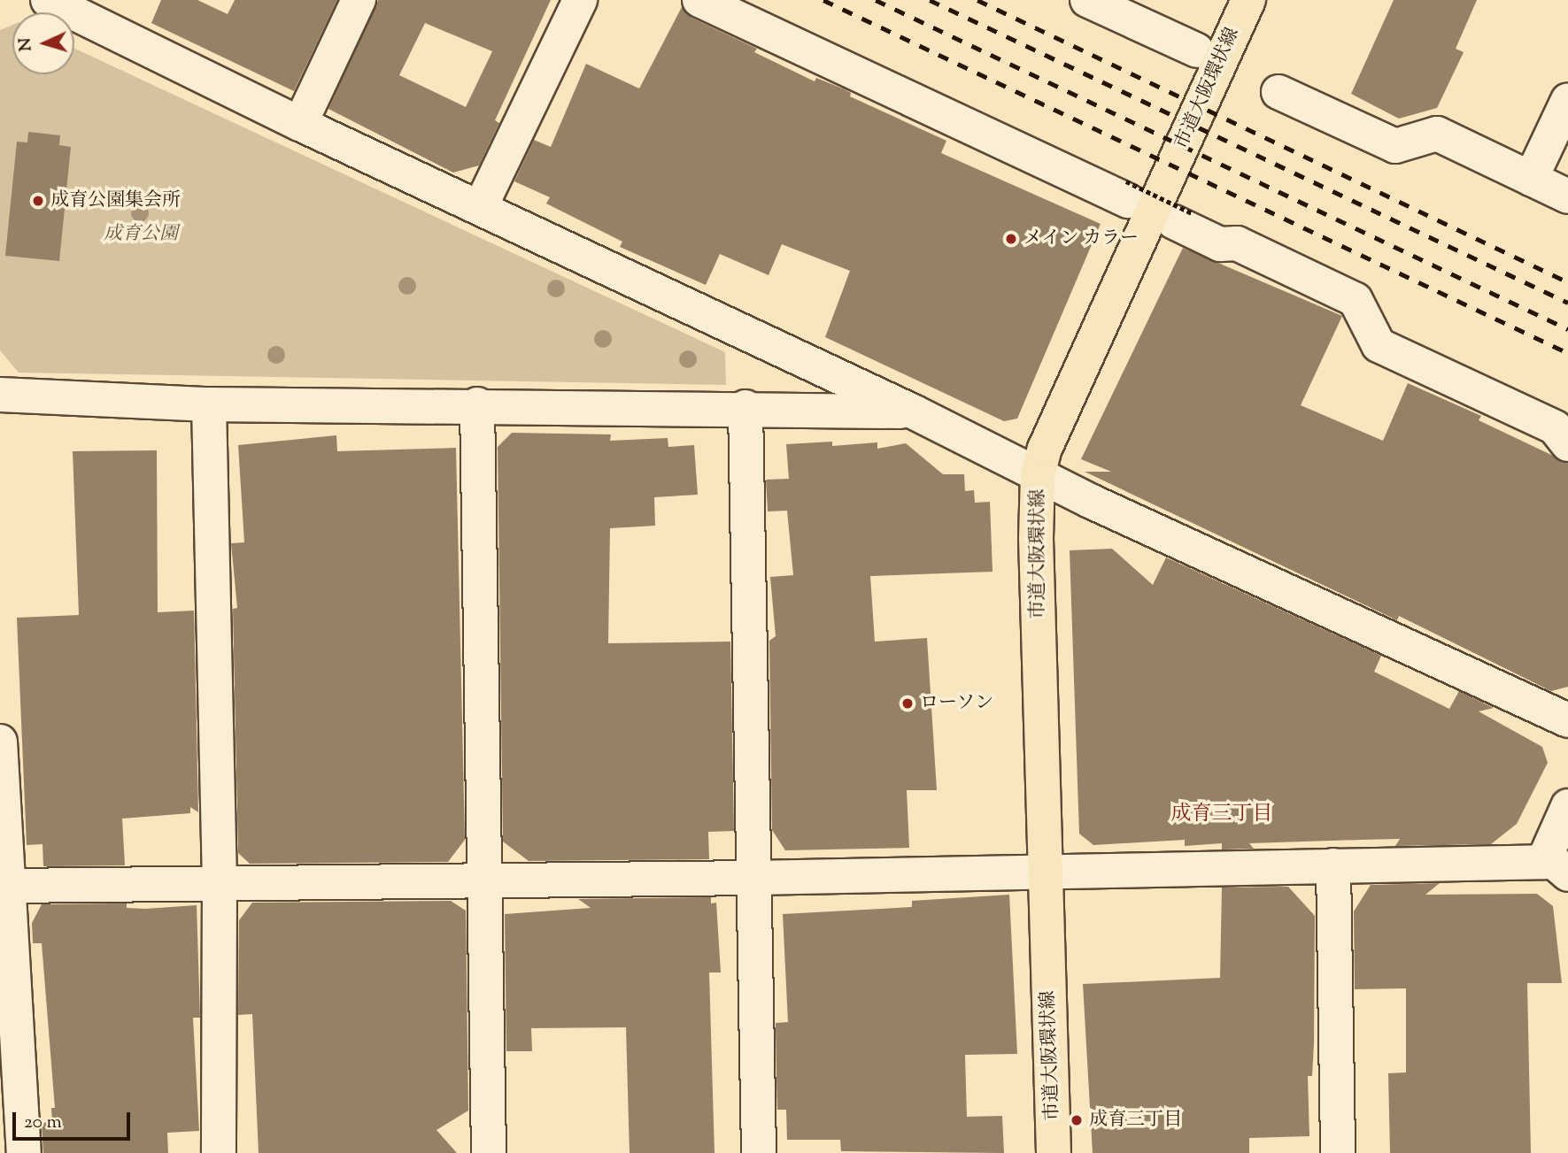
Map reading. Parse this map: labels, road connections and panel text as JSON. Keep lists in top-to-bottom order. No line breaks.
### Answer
{"streets":{"main road":["市道大阪環状線"]},"districts":["成育三丁目"],"parks":["成育公園"],"places":["成育公園集会所","メイン カラー","ローソン","成育三丁目"],"scale_bar":"20 m","north":"left"}
